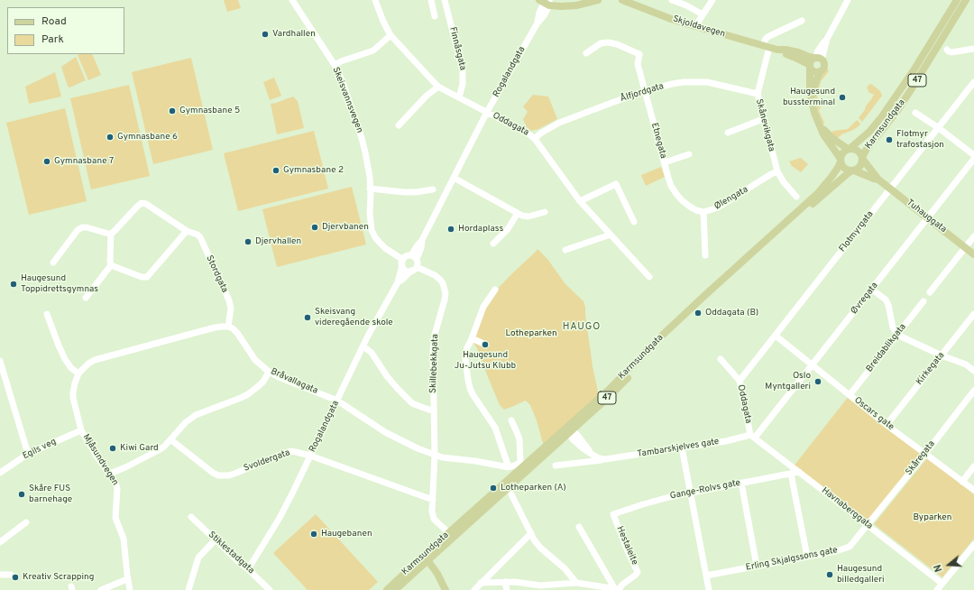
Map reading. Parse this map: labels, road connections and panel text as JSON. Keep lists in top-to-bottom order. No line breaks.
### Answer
{"streets":{"main road":["Skjoldavegen","47","Karmsundgata","Tuhauggata"],"street":["Finnåsgata","Rogalandgata","Ålfjordgata","Skeisvannsvegen","Oddagata","Skånevikgata","Etnegata","Ølengata","Flotmyrgata","Stordgata","Øvregata","Breidablikgata","Skillebekkgata","Kirkegata","Bråvallagata","Oscars gate","Tambarskjelves gate","Egils veg","Skåregata","Mjåsundvegen","Svoldergata","Gange-Rolvs gate","Havnaberggata","Hestaleite","Stiklestadgata","Erling Skjalgssons gate"]},"crossings":[["Skjoldavegen","Skånevikgata"],["Finnåsgata","Oddagata"],["Rogalandgata","Skeisvannsvegen"],["Rogalandgata","Oddagata"],["Rogalandgata","Skillebekkgata"],["Rogalandgata","Bråvallagata"],["Rogalandgata","Svoldergata"],["Rogalandgata","Stiklestadgata"],["47","Karmsundgata"],["47","Tuhauggata"],["Ålfjordgata","Oddagata"],["Ålfjordgata","Skånevikgata"],["Ålfjordgata","Etnegata"],["Skeisvannsvegen","Skillebekkgata"],["Oddagata","Flotmyrgata"],["Oddagata","Øvregata"],["Oddagata","Tambarskjelves gate"],["Oddagata","Havnaberggata"],["Karmsundgata","Tuhauggata"],["Karmsundgata","Skillebekkgata"],["Karmsundgata","Tambarskjelves gate"],["Skånevikgata","Ølengata"],["Etnegata","Ølengata"],["Tuhauggata","Flotmyrgata"],["Tuhauggata","Øvregata"],["Flotmyrgata","Oscars gate"],["Stordgata","Bråvallagata"],["Øvregata","Oscars gate"],["Øvregata","Tambarskjelves gate"],["Øvregata","Havnaberggata"],["Breidablikgata","Oscars gate"],["Skillebekkgata","Bråvallagata"],["Skillebekkgata","Svoldergata"],["Kirkegata","Oscars gate"],["Oscars gate","Skåregata"],["Tambarskjelves gate","Havnaberggata"],["Egils veg","Mjåsundvegen"],["Skåregata","Havnaberggata"],["Skåregata","Erling Skjalgssons gate"],["Gange-Rolvs gate","Havnaberggata"],["Gange-Rolvs gate","Hestaleite"],["Havnaberggata","Erling Skjalgssons gate"]],"districts":["HAUGO"],"parks":["Lotheparken","Byparken"],"places":["Vardhallen","Haugesund bussterminal","Gymnasbane 5","Gymnasbane 6","Flotmyr trafostasjon","Gymnasbane 7","Gymnasbane 2","Djervbanen","Hordaplass","Djervhallen","Haugesund Toppidrettsgymnas","Oddagata (B)","Skeisvang videregående skole","Haugesund Ju-Jutsu Klubb","Oslo Myntgalleri","Kiwi Gard","Lotheparken (A)","Skåre FUS barnehage","Haugebanen","Haugesund billedgalleri","Kreativ Scrapping"],"legend":["Road","Park"],"north":"left"}
